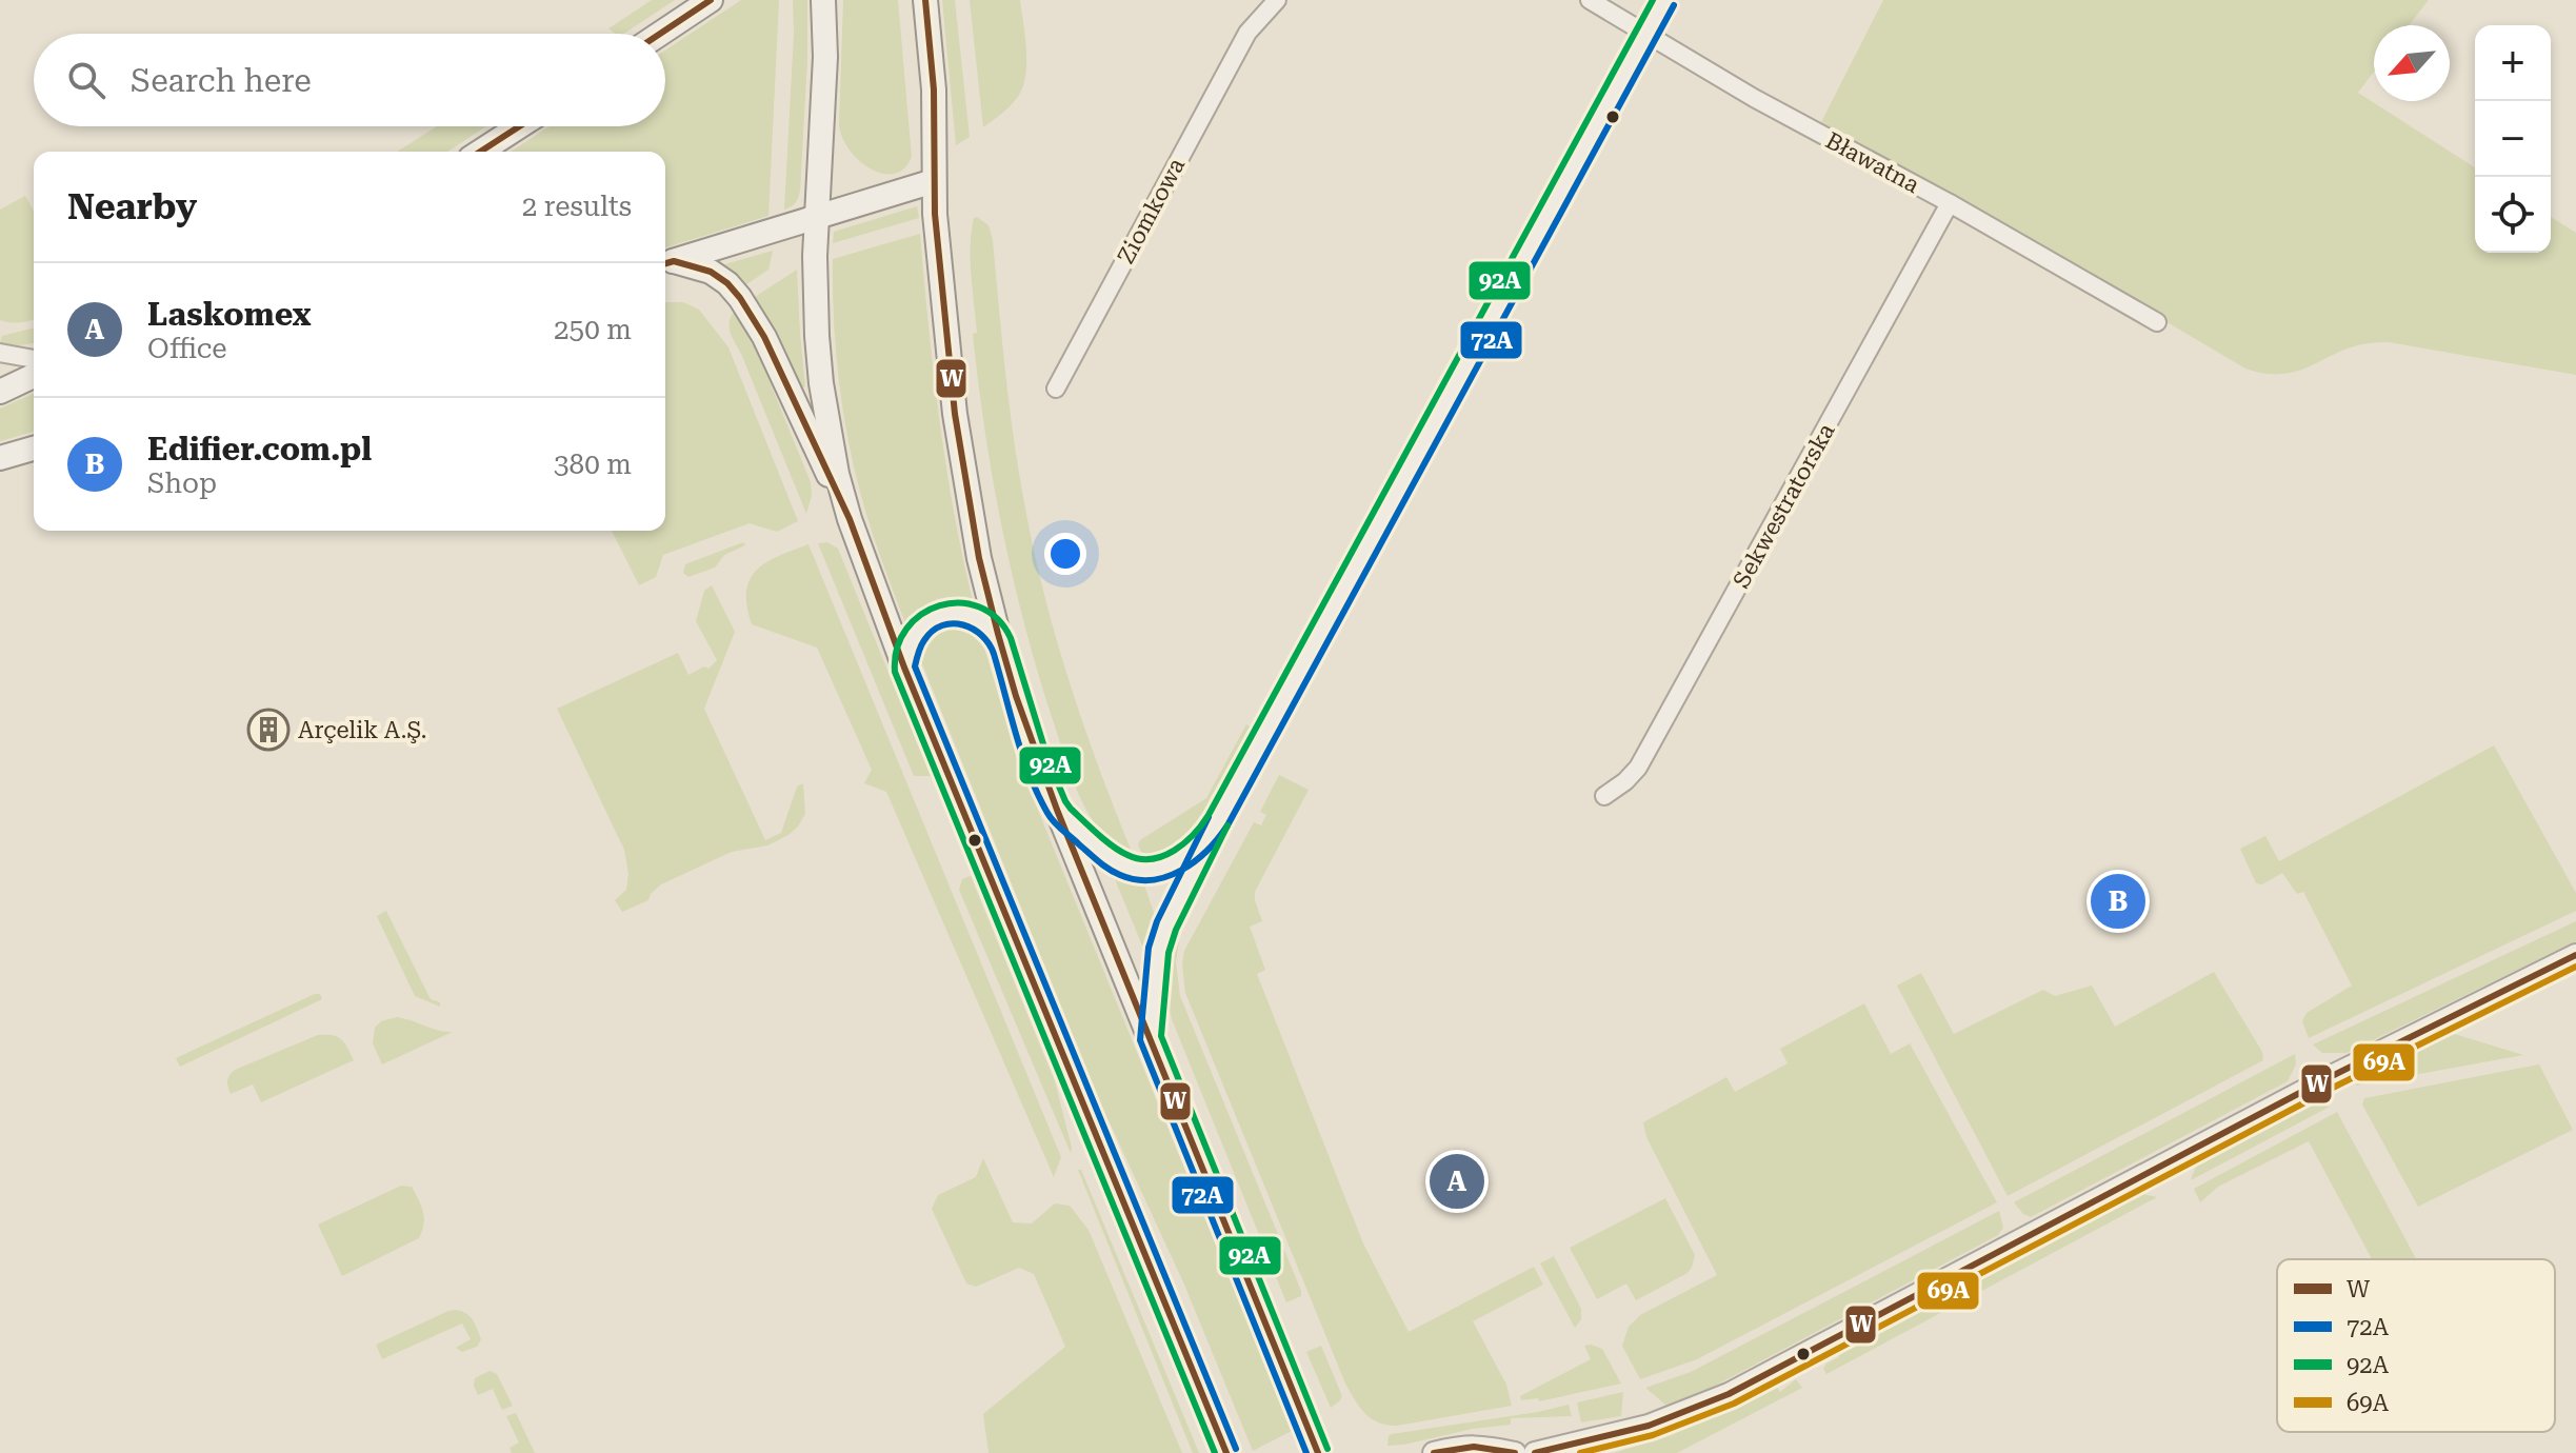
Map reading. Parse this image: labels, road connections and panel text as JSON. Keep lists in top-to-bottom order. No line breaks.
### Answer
{"streets":{"street":["Bławatna","Ziomkowa","Sekwestratorska"]},"crossings":[["Bławatna","Sekwestratorska"]],"places":{"building":["Arçelik A.Ş."]},"lines":["transit line W","transit line 92A","transit line 72A","transit line 69A"],"legend":["W","72A","92A","69A"],"north":"bottom left","page":{"map_buttons":["+","−"],"search":"Search here","heading":["Nearby","2 results"],"list":[{"mark":"A","name":"Laskomex","note":"Office","value":"250 m"},{"mark":"B","name":"Edifier.com.pl","note":"Shop","value":"380 m"}],"pins":["B","A"]}}
